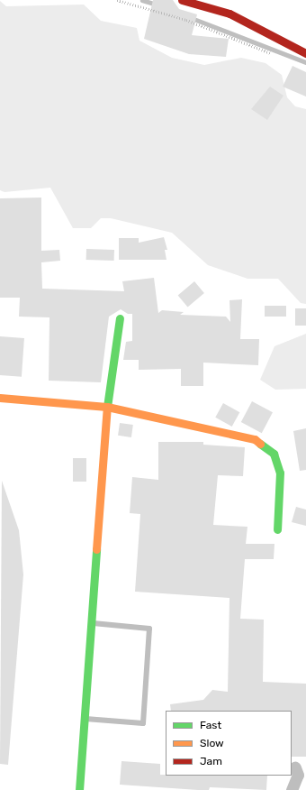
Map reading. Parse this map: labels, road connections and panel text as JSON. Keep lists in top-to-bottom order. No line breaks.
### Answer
{"legend":["Fast","Slow","Jam"]}
